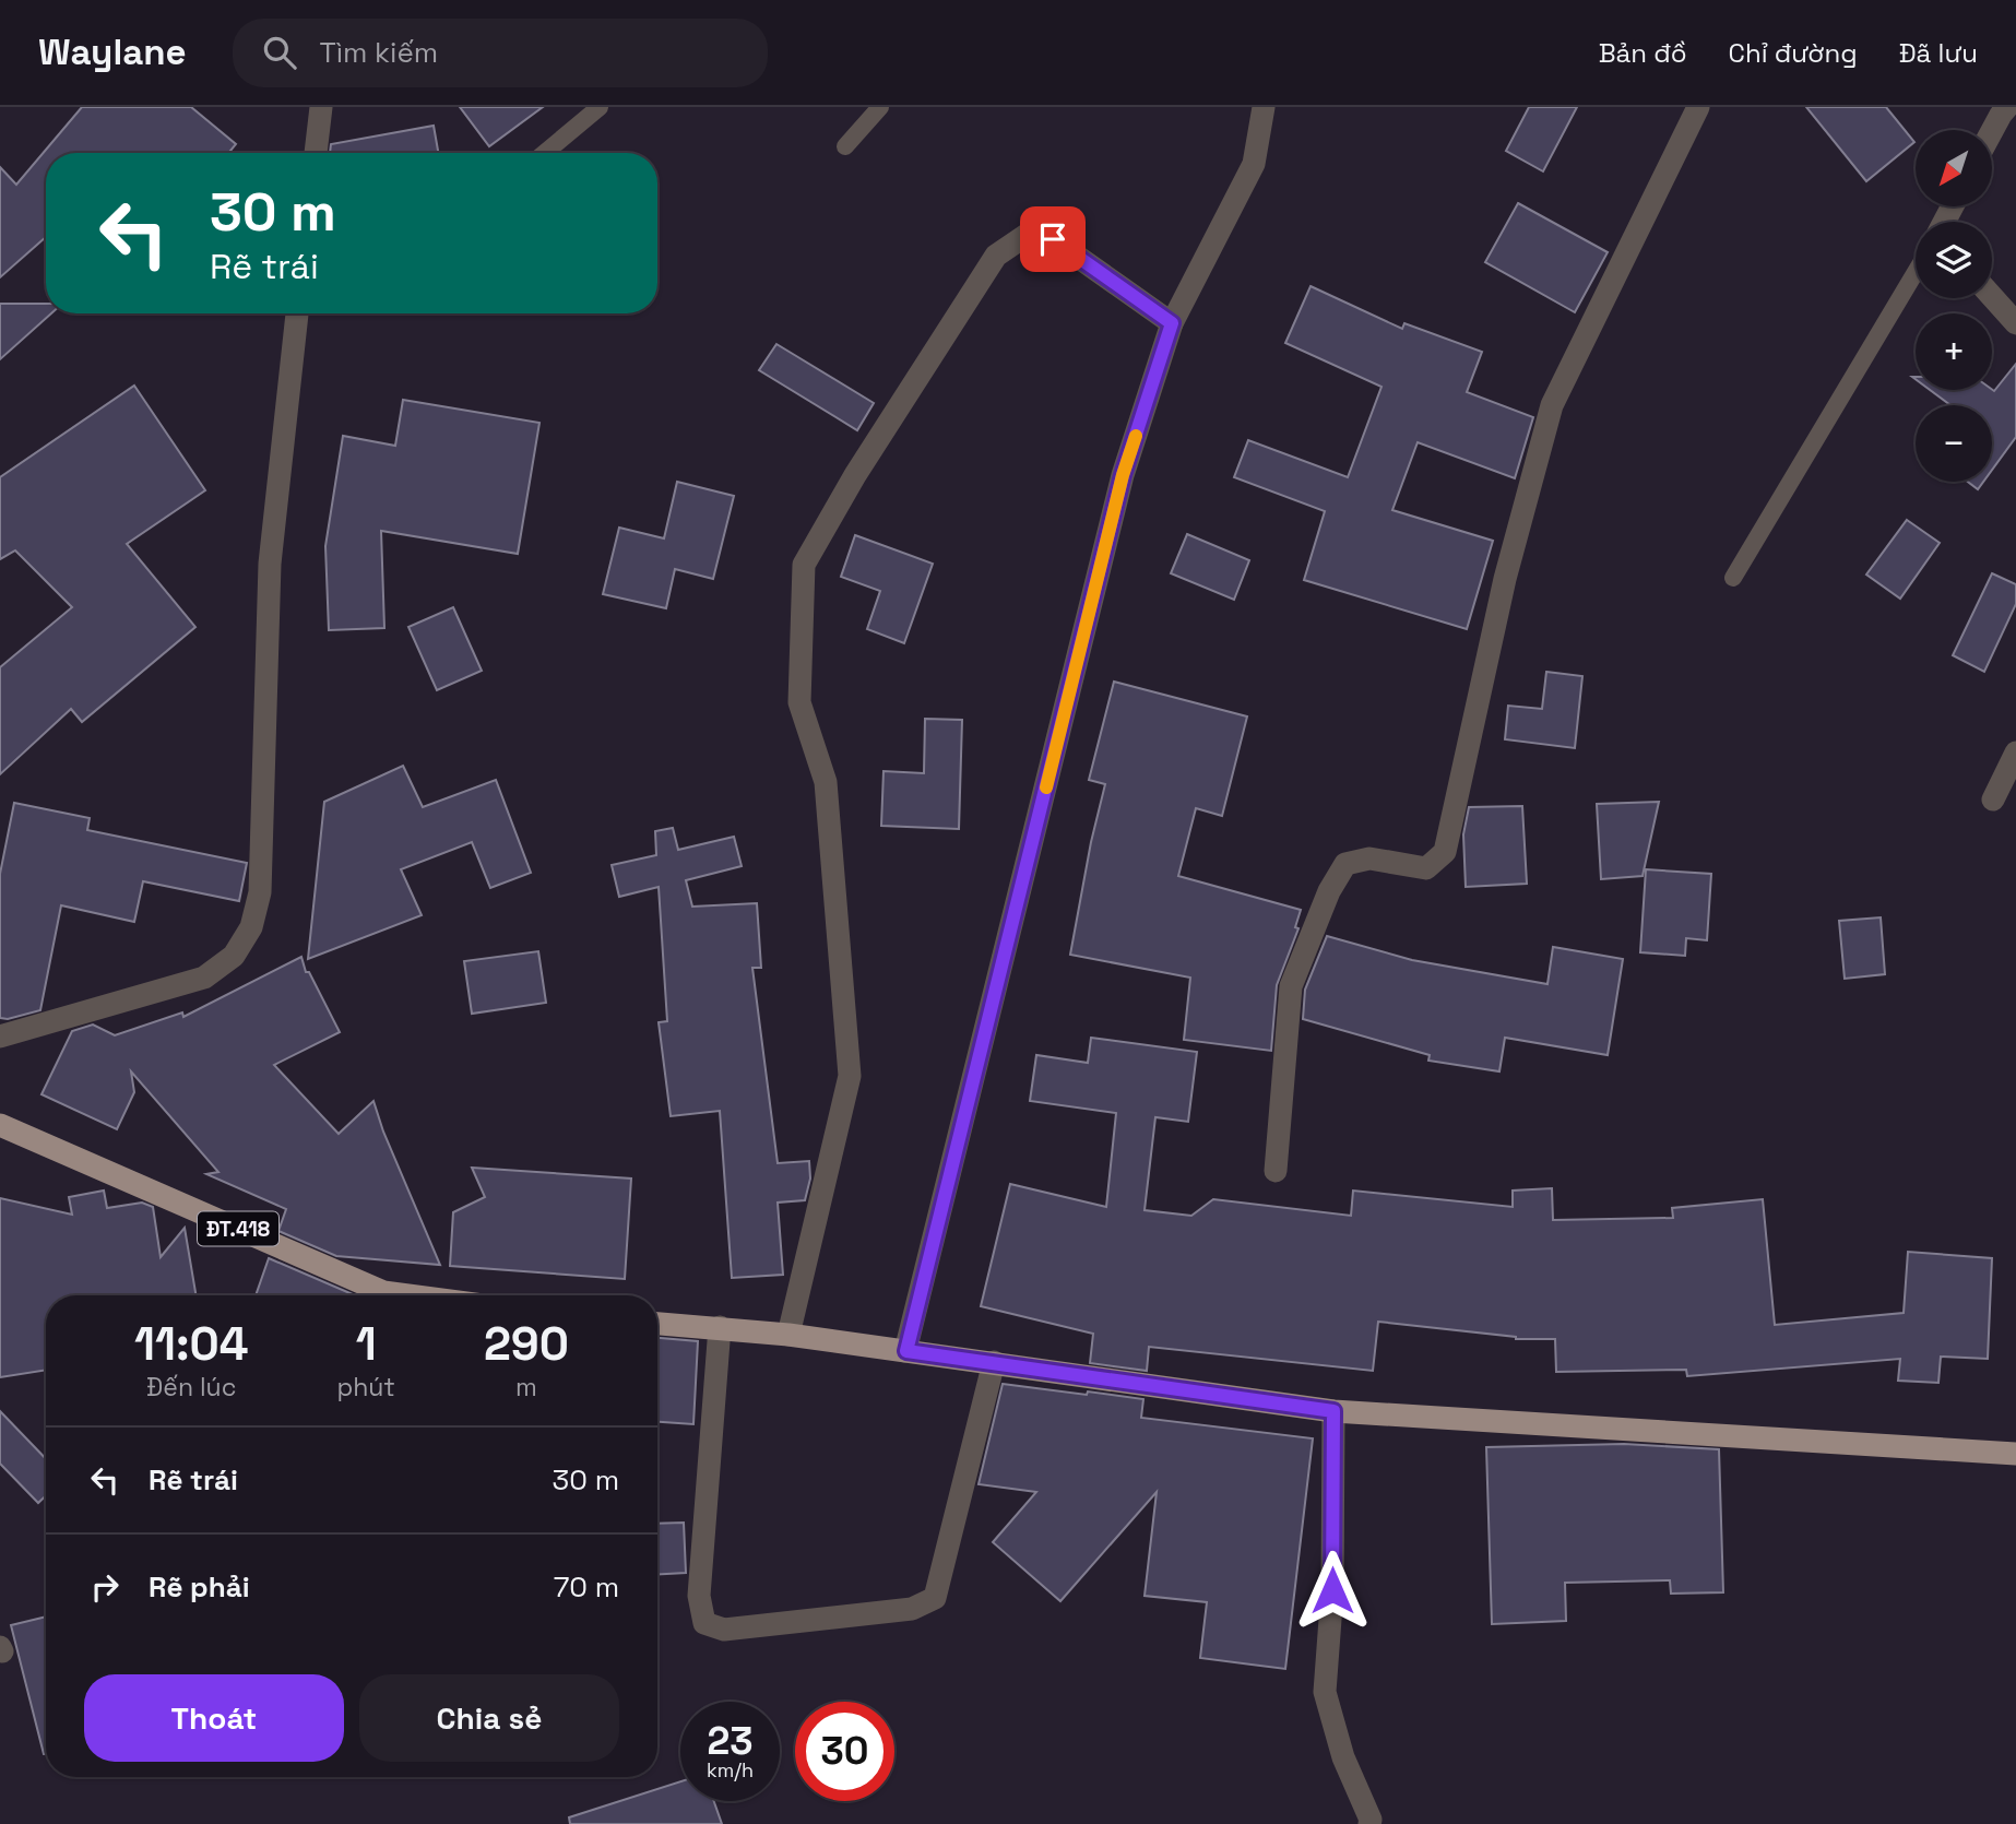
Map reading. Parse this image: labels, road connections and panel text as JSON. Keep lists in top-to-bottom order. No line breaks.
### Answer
{"streets":{"main road":["ĐT.418"]},"north":"bottom left","page":{"header":"Waylane","search":"Tìm kiếm","nav":["Bản đồ","Chỉ đường","Đã lưu"],"map_buttons":["+","−"],"turn":["30 m","Rẽ trái"],"eta":["11:04","Đến lúc","1","phút","290","m"],"list":[{"name":"Rẽ trái","value":"30 m"},{"name":"Rẽ phải","value":"70 m"}],"buttons":["Thoát","Chia sẻ"],"speed":"23 km/h","limit":"30"}}
